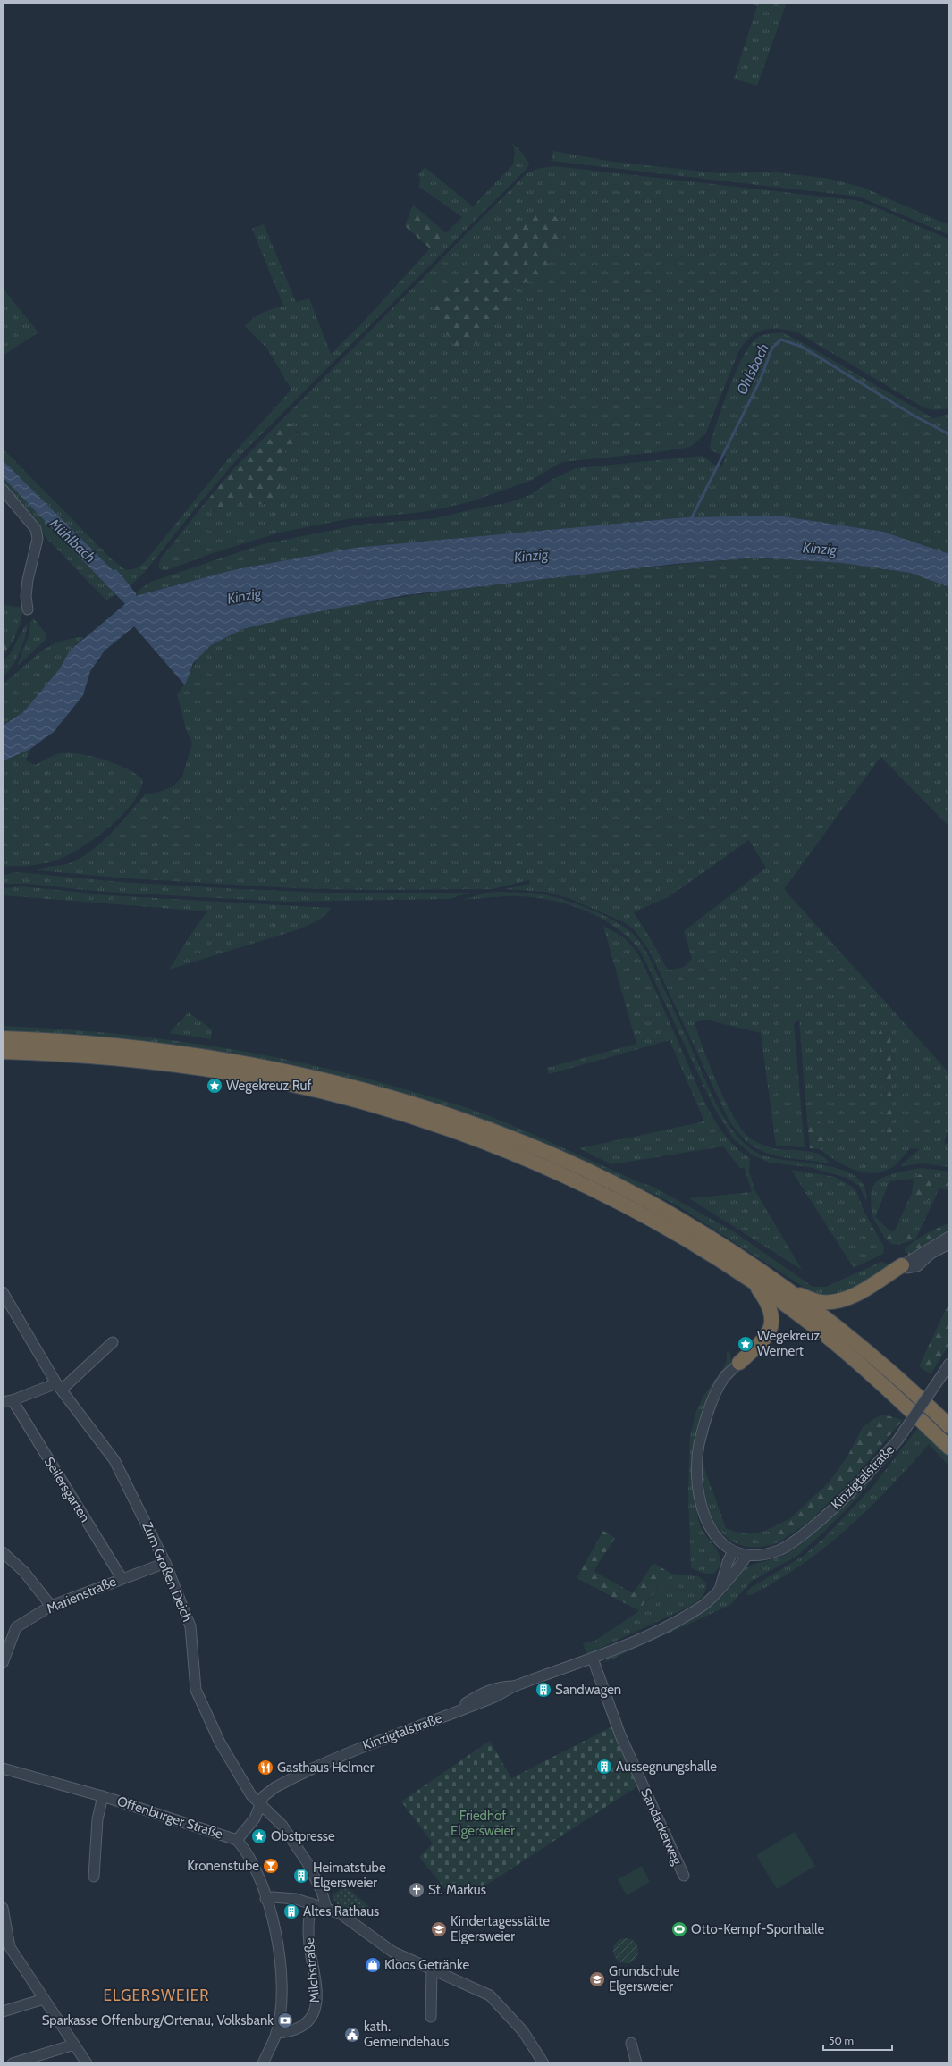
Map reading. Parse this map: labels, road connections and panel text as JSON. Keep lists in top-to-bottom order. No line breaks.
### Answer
{"streets":{"street":["Kinzigtalstraße","Seilersgarten","Zum Großen Deich","Marienstraße","Offenburger Straße","Sandackerweg","Milchstraße"]},"crossings":[["Kinzigtalstraße","Zum Großen Deich"],["Kinzigtalstraße","Offenburger Straße"],["Kinzigtalstraße","Sandackerweg"],["Seilersgarten","Marienstraße"],["Zum Großen Deich","Marienstraße"]],"districts":["ELGERSWEIER"],"water":["Ohlsbach","Mühlbach","Kinzig"],"parks":["Friedhof Elgersweier"],"places":{"place":["Wegekreuz Ruf","Wegekreuz Wernert","Obstpresse"],"building":["Sandwagen","Aussegnungshalle","Heimatstube Elgersweier","Altes Rathaus"],"restaurant":["Gasthaus Helmer"],"bar":["Kronenstube"],"church":["St. Markus"],"school or university":["Kindertagesstätte Elgersweier","Grundschule Elgersweier"],"sports":["Otto-Kempf-Sporthalle"],"shop":["Kloos Getränke"],"bank":["Sparkasse Offenburg/Ortenau, Volksbank"],"public building":["kath. Gemeindehaus"]},"scale_bar":"50 m"}
